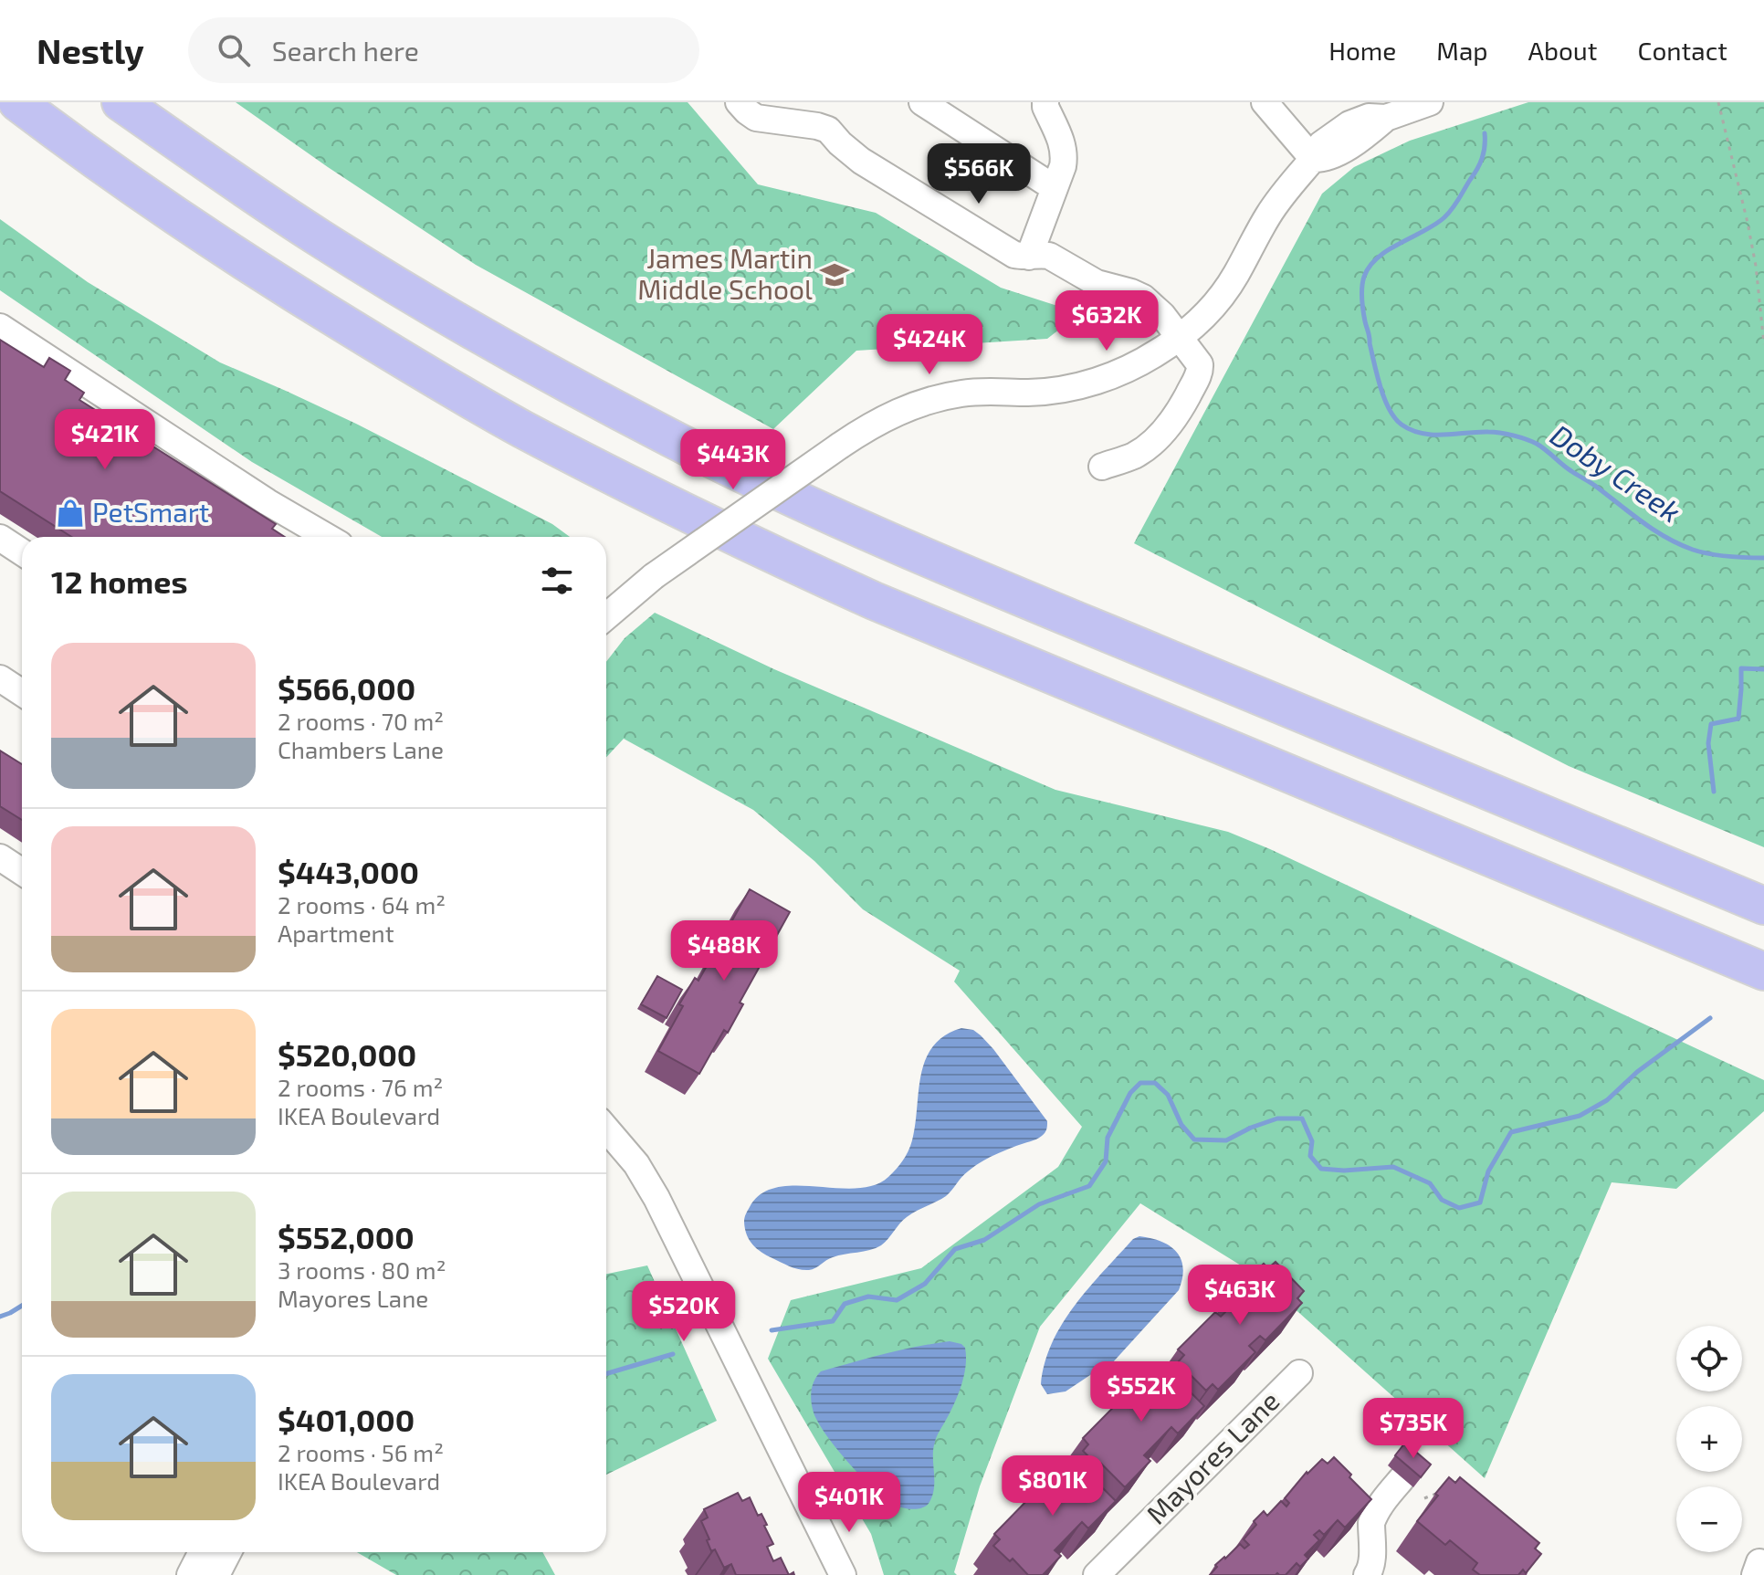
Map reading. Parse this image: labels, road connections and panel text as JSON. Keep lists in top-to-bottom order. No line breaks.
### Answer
{"streets":{"street":["Mayores Lane"]},"water":["Doby Creek"],"places":{"school or university":["James Martin Middle School"],"shop":["PetSmart"]},"page":{"header":"Nestly","search":"Search here","nav":["Home","Map","About","Contact"],"price":["$566K","$632K","$424K","$421K","$443K","$488K","$463K","$520K","$552K","$735K","$801K","$401K"],"heading":"12 homes","list":[{"name":"$566,000","note":"2 rooms · 70 m² · Chambers Lane"},{"name":"$443,000","note":"2 rooms · 64 m² · Apartment"},{"name":"$520,000","note":"2 rooms · 76 m² · IKEA Boulevard"},{"name":"$552,000","note":"3 rooms · 80 m² · Mayores Lane"},{"name":"$401,000","note":"2 rooms · 56 m² · IKEA Boulevard"}],"map_buttons":["+","−"]}}
